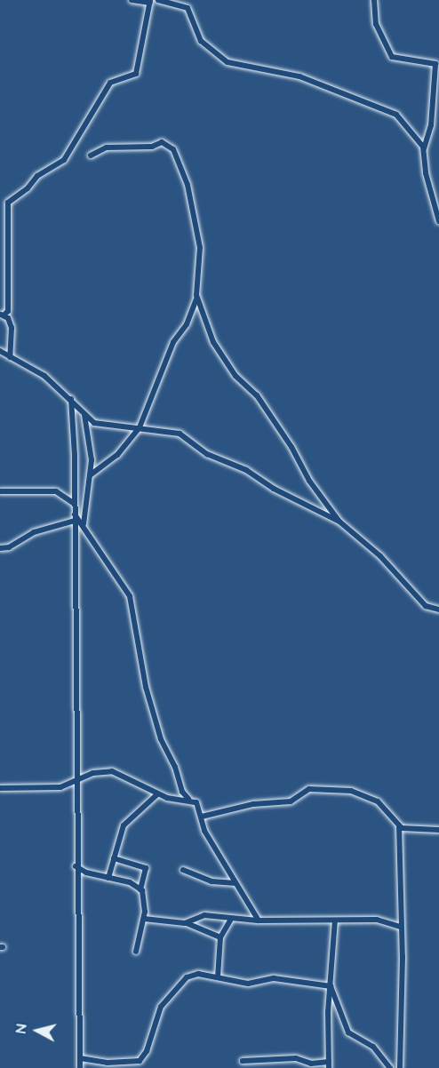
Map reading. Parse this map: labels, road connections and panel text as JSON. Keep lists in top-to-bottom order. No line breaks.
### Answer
{"north":"left"}
